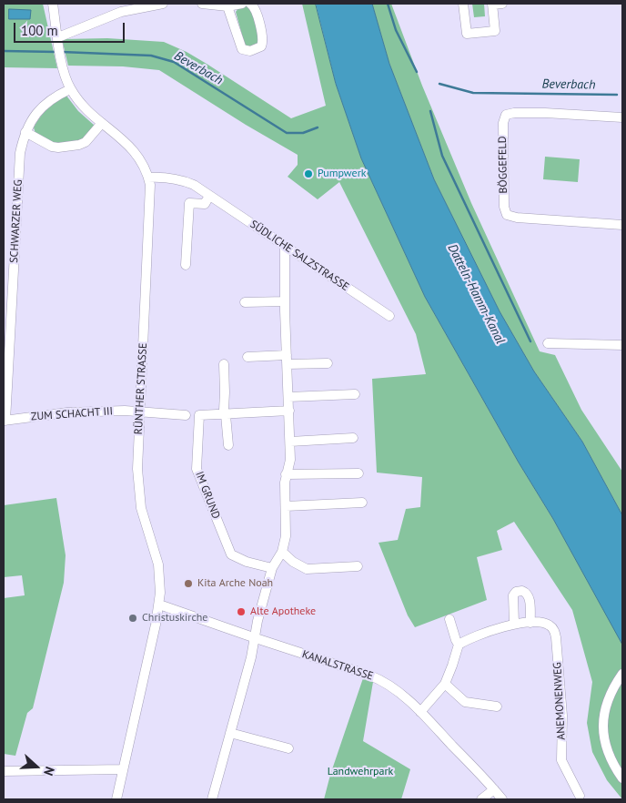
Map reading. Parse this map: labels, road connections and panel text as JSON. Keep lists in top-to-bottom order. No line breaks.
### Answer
{"streets":{"street":["BÖGGEFELD","SCHWARZER WEG","SÜDLICHE SALZSTRASSE","RÜNTHER STRASSE","ZUM SCHACHT III","IM GRUND","KANALSTRASSE","ANEMONENWEG"]},"crossings":[["SCHWARZER WEG","RÜNTHER STRASSE"],["SCHWARZER WEG","ZUM SCHACHT III"],["SÜDLICHE SALZSTRASSE","RÜNTHER STRASSE"],["RÜNTHER STRASSE","ZUM SCHACHT III"],["RÜNTHER STRASSE","KANALSTRASSE"]],"water":["Beverbach","Datteln-Hamm-Kanal"],"parks":["Landwehrpark"],"places":["Pumpwerk","Kita Arche Noah","Alte Apotheke","Christuskirche"],"scale_bar":"100 m","north":"right"}
